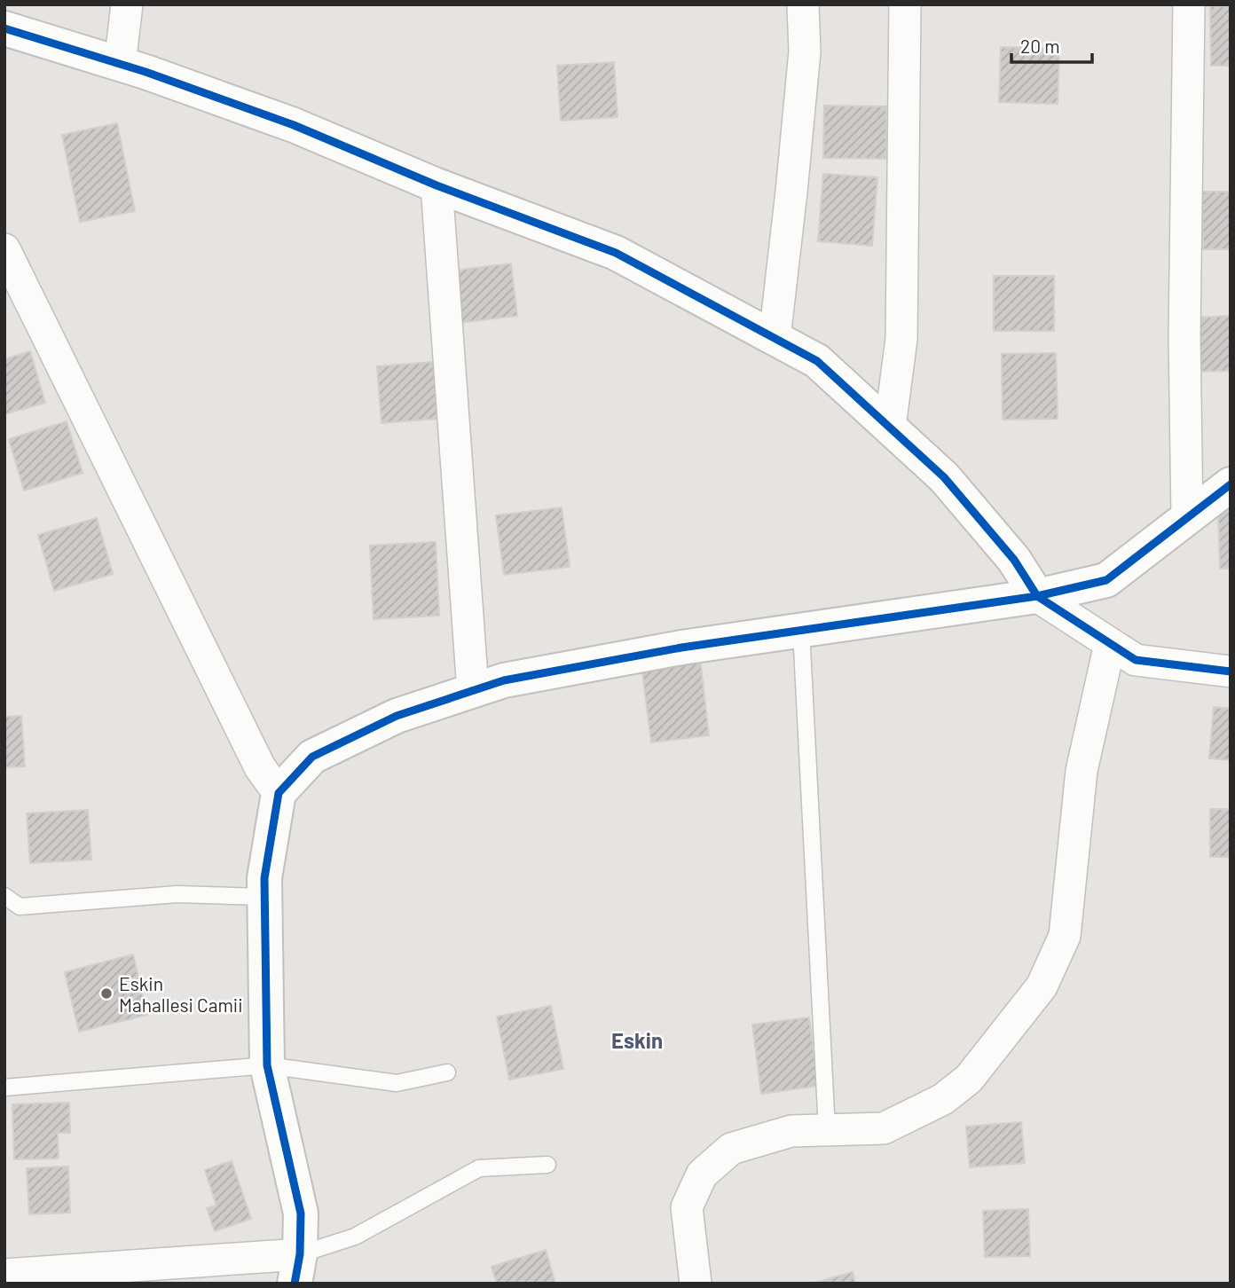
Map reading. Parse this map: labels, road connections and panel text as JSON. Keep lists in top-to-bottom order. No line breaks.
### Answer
{"districts":["Eskin"],"places":["Eskin Mahallesi Camii"],"scale_bar":"20 m"}
